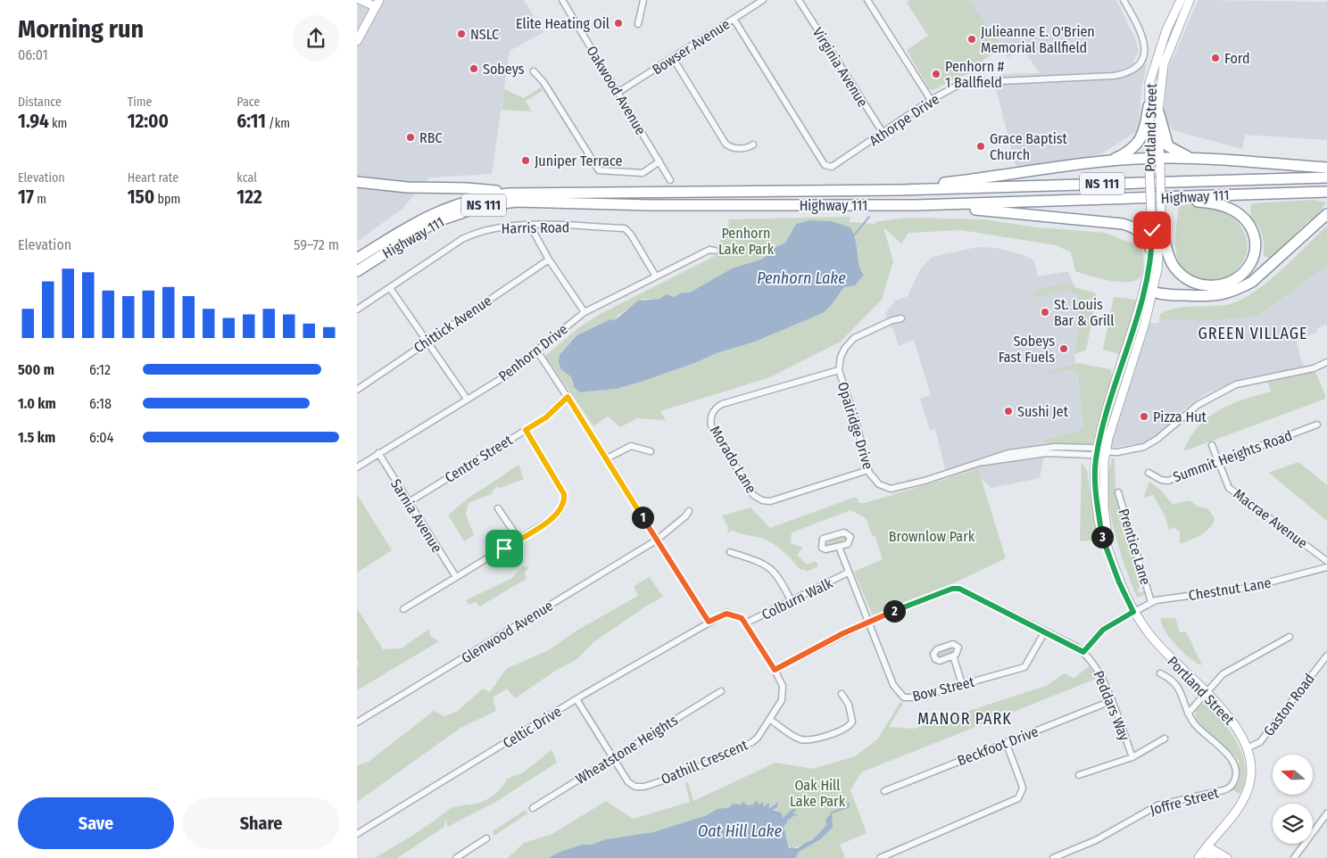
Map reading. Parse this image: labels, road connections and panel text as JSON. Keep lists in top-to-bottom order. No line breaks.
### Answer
{"streets":{"highway":["NS 111","Highway 111"],"main road":["Portland Street"],"street":["Bowser Avenue","Virginia Avenue","Oakwood Avenue","Athorpe Drive","Harris Road","Chittick Avenue","Penhorn Drive","Opalridge Drive","Summit Heights Road","Centre Street","Morado Lane","Sarnia Avenue","Macrae Avenue","Prentice Lane","Chestnut Lane","Colburn Walk","Glenwood Avenue","Bow Street","Gaston Road","Peddars Way","Celtic Drive","Beckfoot Drive","Wheatstone Heights","Oathill Crescent","Joffre Street"]},"crossings":[["Bowser Avenue","Oakwood Avenue"],["Bowser Avenue","Athorpe Drive"],["Virginia Avenue","Athorpe Drive"],["Portland Street","Opalridge Drive"],["Portland Street","Chestnut Lane"],["Portland Street","Gaston Road"],["Harris Road","Penhorn Drive"],["Penhorn Drive","Sarnia Avenue"],["Opalridge Drive","Morado Lane"],["Summit Heights Road","Macrae Avenue"],["Centre Street","Sarnia Avenue"],["Prentice Lane","Chestnut Lane"],["Chestnut Lane","Peddars Way"],["Colburn Walk","Bow Street"],["Colburn Walk","Oathill Crescent"],["Bow Street","Peddars Way"],["Peddars Way","Beckfoot Drive"],["Peddars Way","Oathill Crescent"],["Celtic Drive","Oathill Crescent"],["Wheatstone Heights","Oathill Crescent"]],"districts":["GREEN VILLAGE","MANOR PARK"],"water":["Penhorn Lake","Oat Hill Lake"],"parks":["Penhorn Lake Park","Brownlow Park","Oak Hill Lake Park"],"places":["Elite Heating Oil","NSLC","Julieanne E. O'Brien Memorial Ballfield","Ford","Sobeys","Penhorn # 1 Ballfield","RBC","Grace Baptist Church","Juniper Terrace","St. Louis Bar & Grill","Sobeys Fast Fuels","Sushi Jet","Pizza Hut"],"north":"left","page":{"heading":["Morning run","06:01"],"stats":[["Distance","1.94 km"],["Time","12:00"],["Pace","6:11 /km"],["Elevation","17 m"],["Heart rate","150 bpm"],["kcal","122"]],"chart":["Elevation","59–72 m"],"list":[{"name":"500 m","note":"6:12"},{"name":"1.0 km","note":"6:18"},{"name":"1.5 km","note":"6:04"}],"pins":["1","3","2"],"buttons":["Save","Share"]}}
